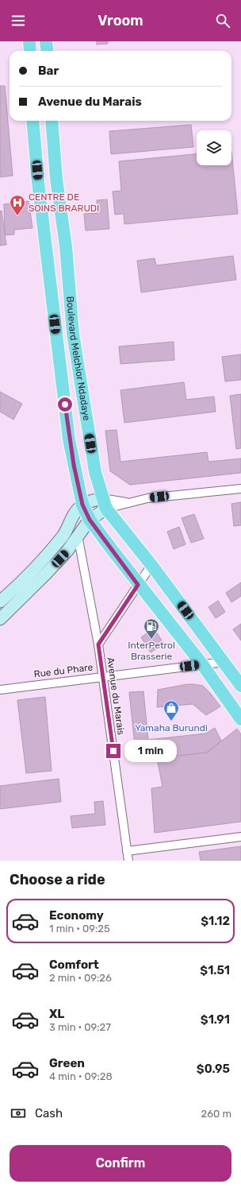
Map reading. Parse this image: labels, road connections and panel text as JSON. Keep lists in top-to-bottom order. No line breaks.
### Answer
{"streets":{"main road":["Boulevard Melchior Ndadaye"],"street":["Rue du Phare","Avenue du Marais"]},"crossings":[["Boulevard Melchior Ndadaye","Rue du Phare"],["Rue du Phare","Avenue du Marais"]],"places":{"hospital":["CENTRE DE SOINS BRARUDI"],"fuel station":["InterPetrol Brasserie"],"shop":["Yamaha Burundi"]},"page":{"header":"Vroom","banner":["Bar","Avenue du Marais"],"bubble":"1 min","heading":"Choose a ride","list":[{"name":"Economy","note":"1 min · 09:25","value":"$1.12"},{"name":"Comfort","note":"2 min · 09:26","value":"$1.51"},{"name":"XL","note":"3 min · 09:27","value":"$1.91"},{"name":"Green","note":"4 min · 09:28","value":"$0.95"}],"pay":["Cash","260 m"],"buttons":"Confirm"}}
